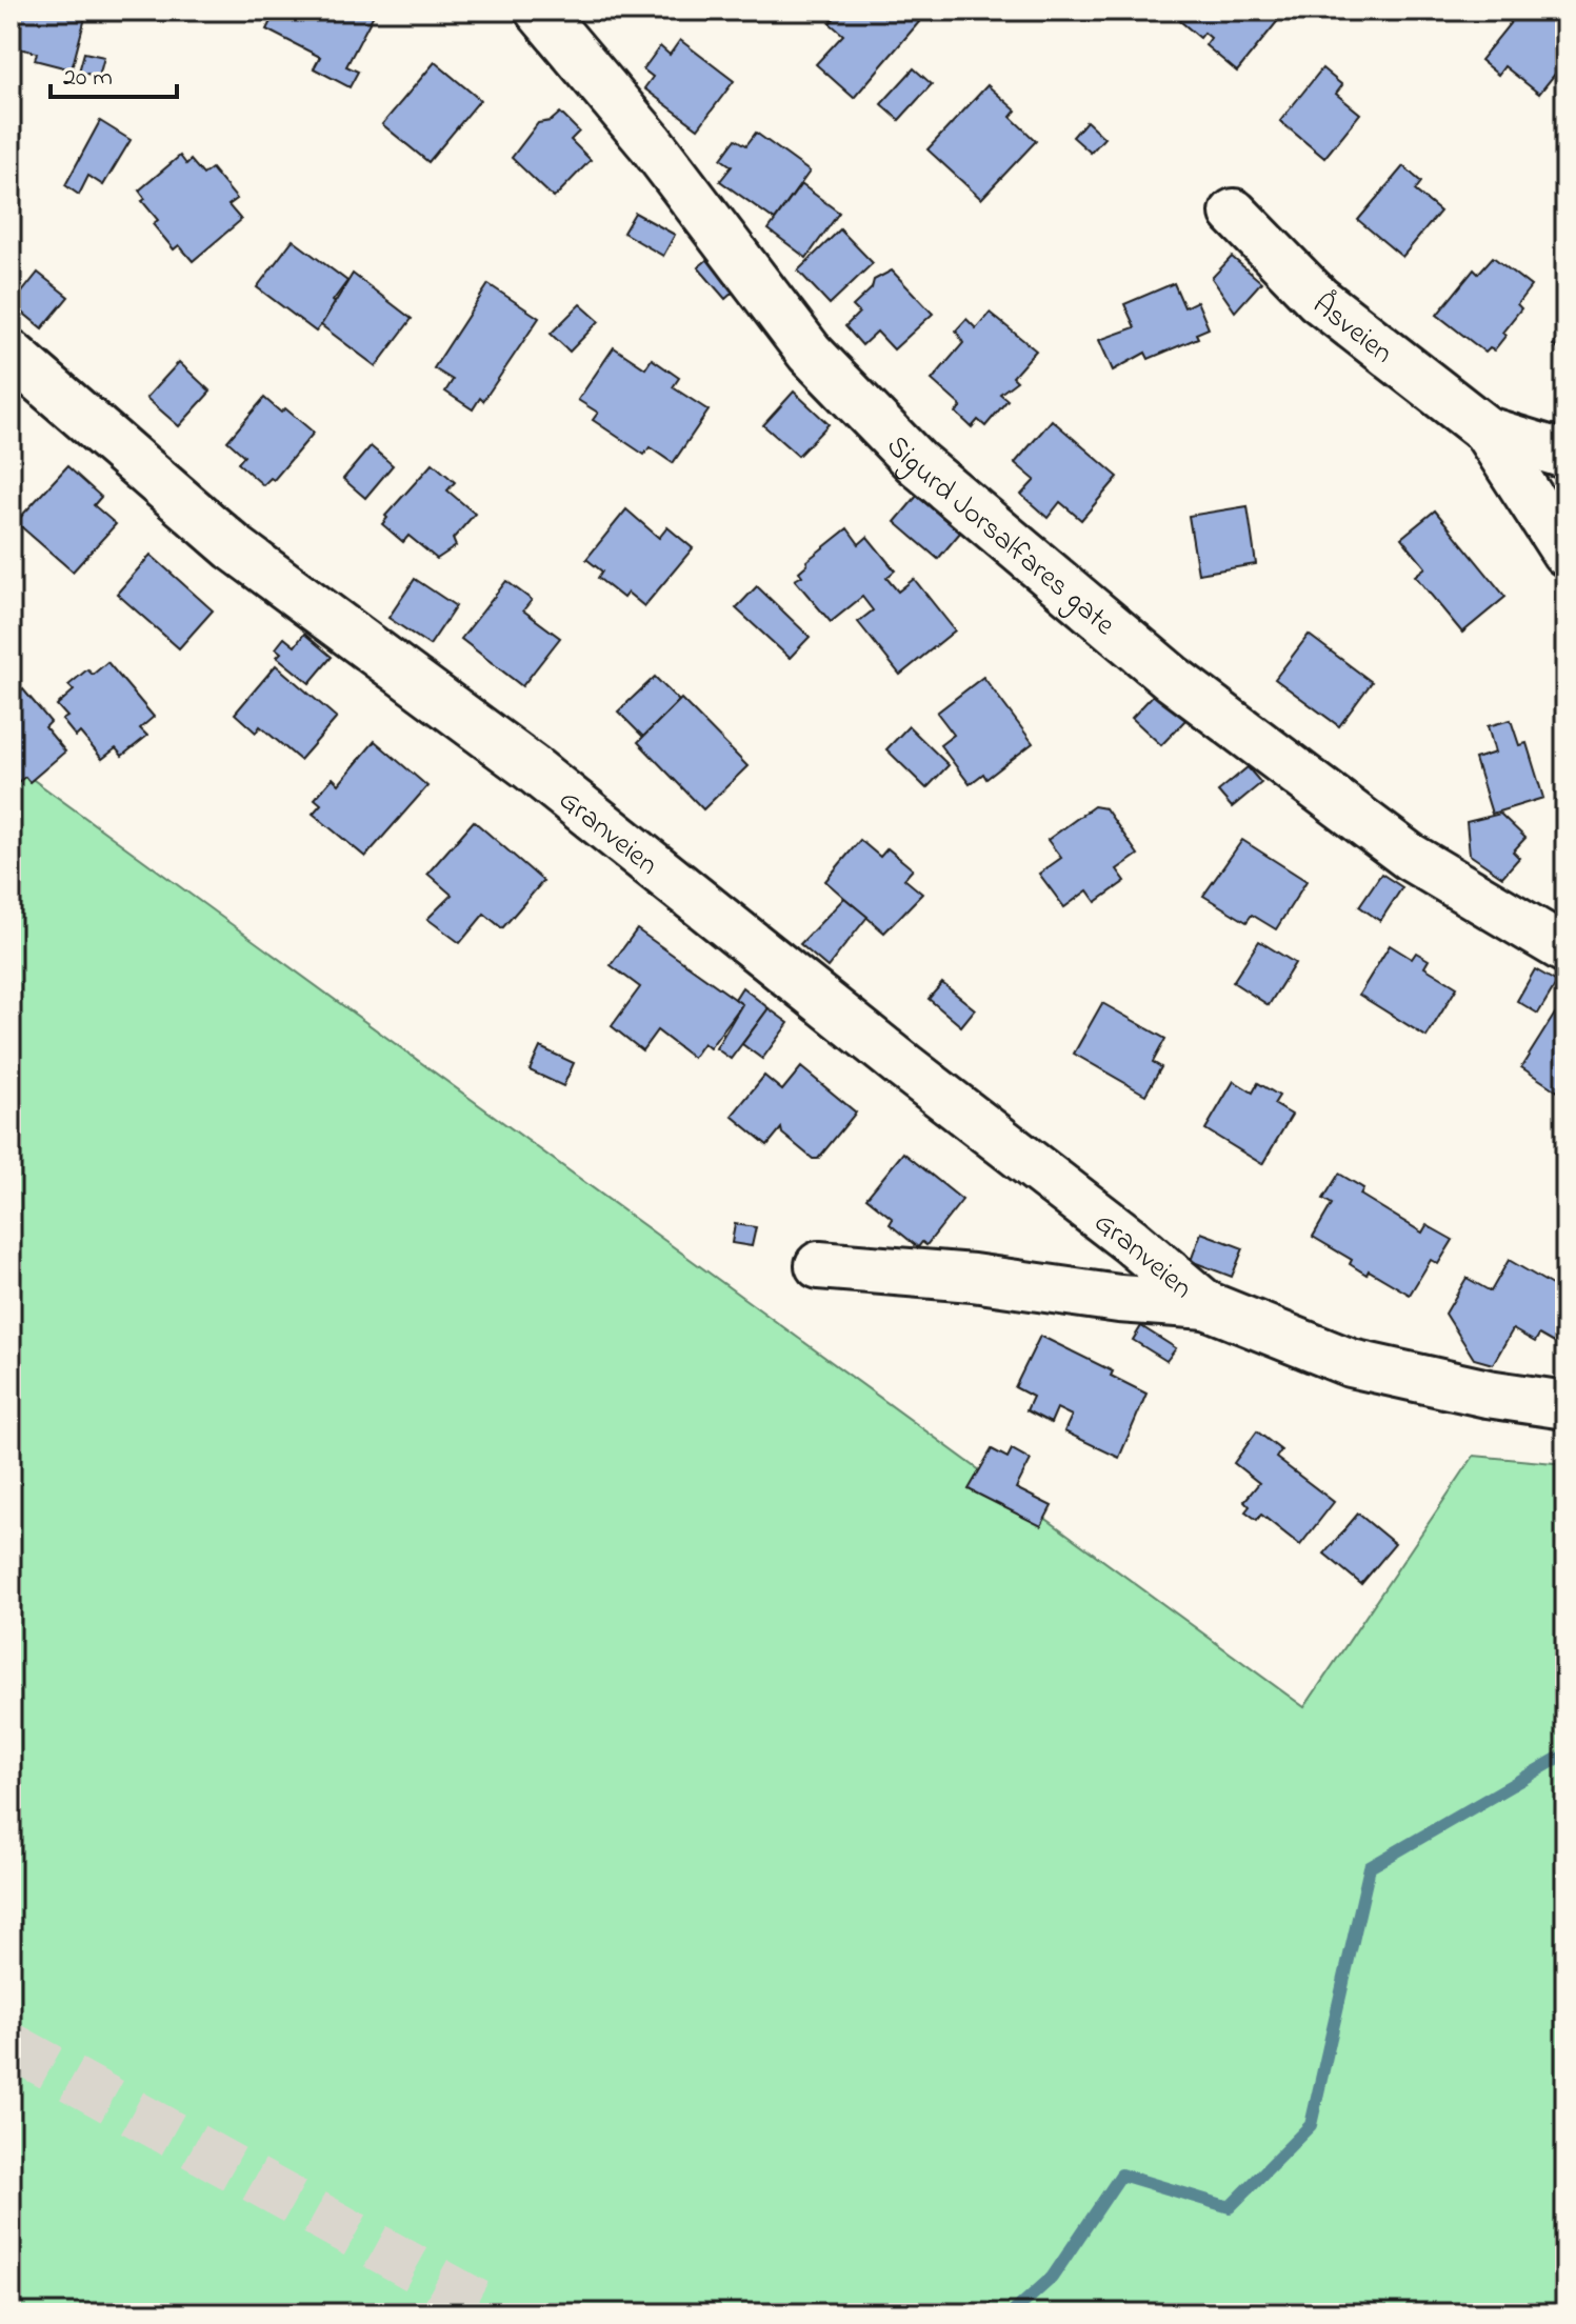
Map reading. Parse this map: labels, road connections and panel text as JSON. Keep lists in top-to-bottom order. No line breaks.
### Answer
{"streets":{"street":["Åsveien","Sigurd Jorsalfares gate","Granveien"]},"scale_bar":"20 m"}
